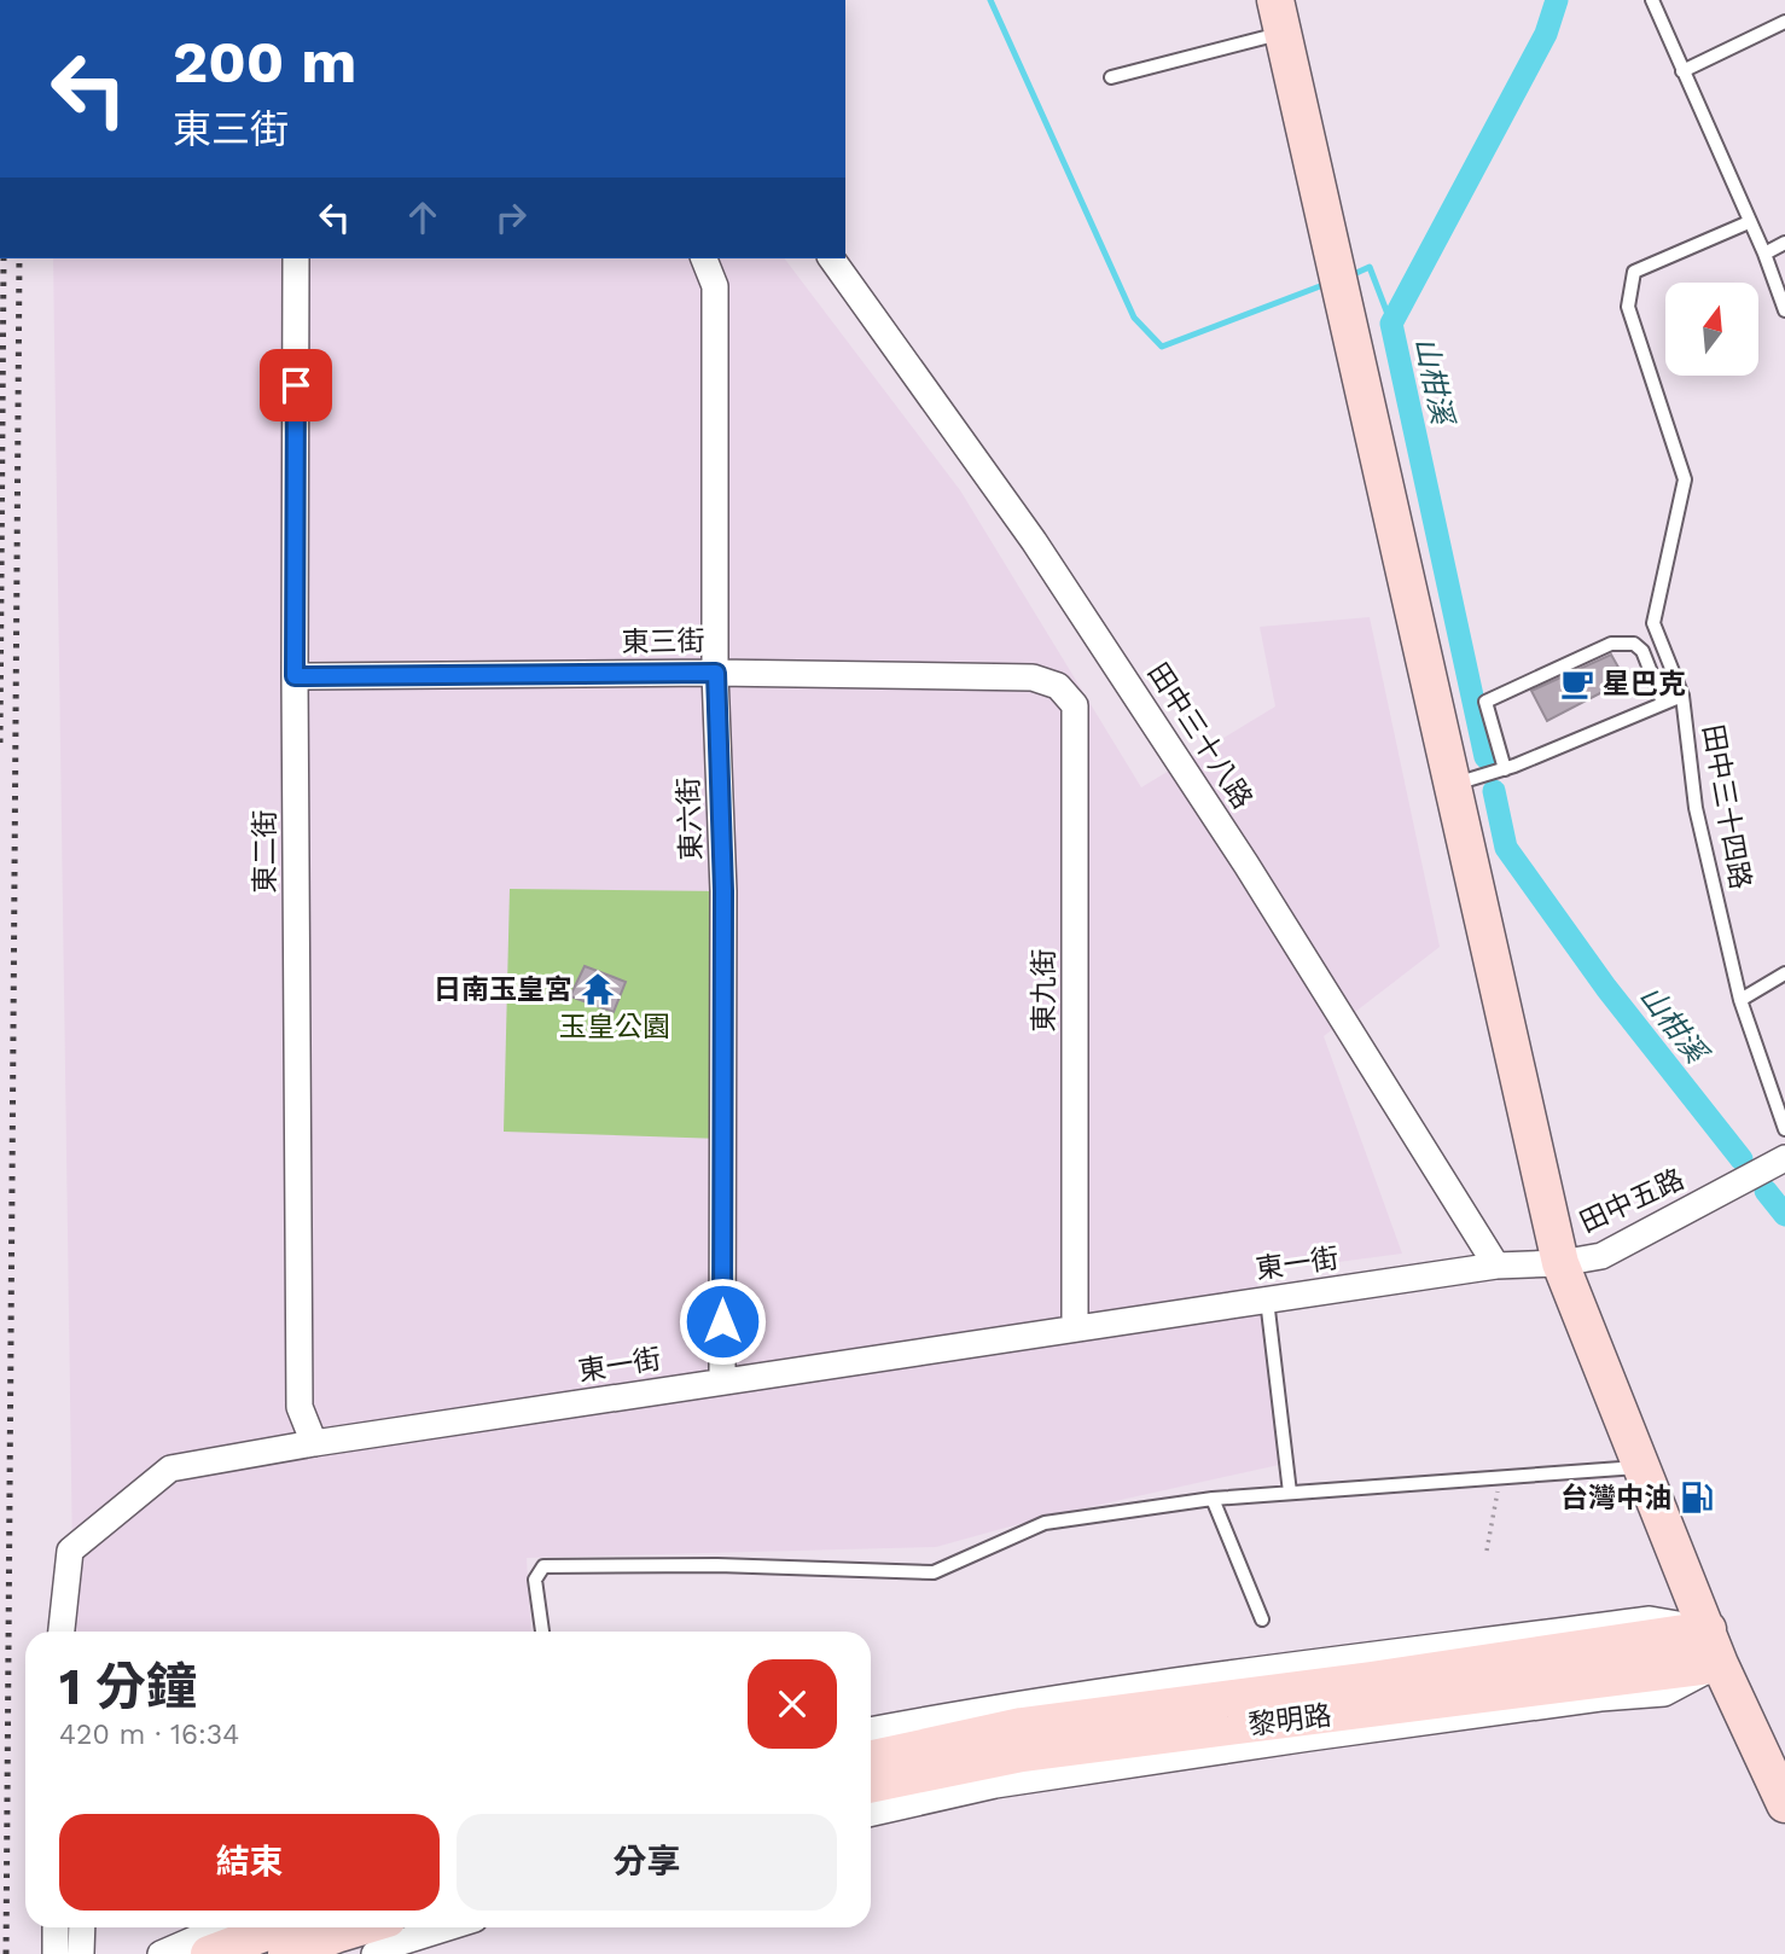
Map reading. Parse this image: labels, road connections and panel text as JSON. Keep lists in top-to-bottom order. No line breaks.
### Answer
{"streets":{"street":["東三街","田中三十八路","東六街","東二街","東九街","田中五路","東一街","黎明路"],"lane":["田中三十四路"]},"crossings":[["東三街","東六街"],["東三街","東二街"],["東三街","東九街"],["田中三十八路","田中五路"],["田中三十八路","東一街"],["東六街","東一街"],["東二街","東一街"],["東九街","東一街"],["田中五路","東一街"]],"water":["山柑溪"],"parks":["玉皇公園"],"places":{"cafe":["星巴克"],"temple":["日南玉皇宮"],"fuel station":["台灣中油"]},"north":"top","page":{"turn":["200 m","東三街"],"heading":["1 分鐘","420 m · 16:34"],"buttons":["結束","分享"]}}
